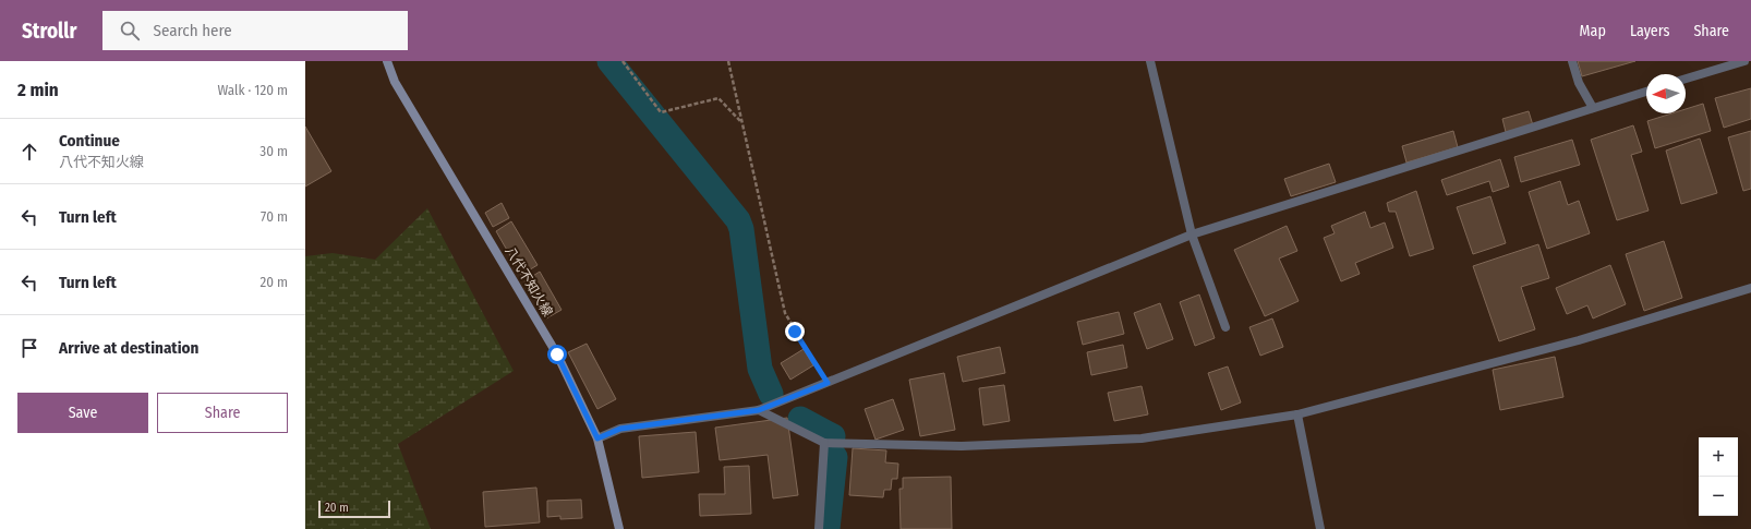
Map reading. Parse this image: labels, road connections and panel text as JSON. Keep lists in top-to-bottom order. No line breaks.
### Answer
{"streets":{"main road":["八代不知火線"]},"scale_bar":"20 m","north":"left","page":{"header":"Strollr","search":"Search here","nav":["Map","Layers","Share"],"heading":["2 min","Walk · 120 m"],"list":[["Continue","八代不知火線","30 m"],["Turn left","70 m"],["Turn left","20 m"],"Arrive at destination"],"buttons":["Save","Share"],"map_buttons":["+","−"],"scale":"20 m"}}
